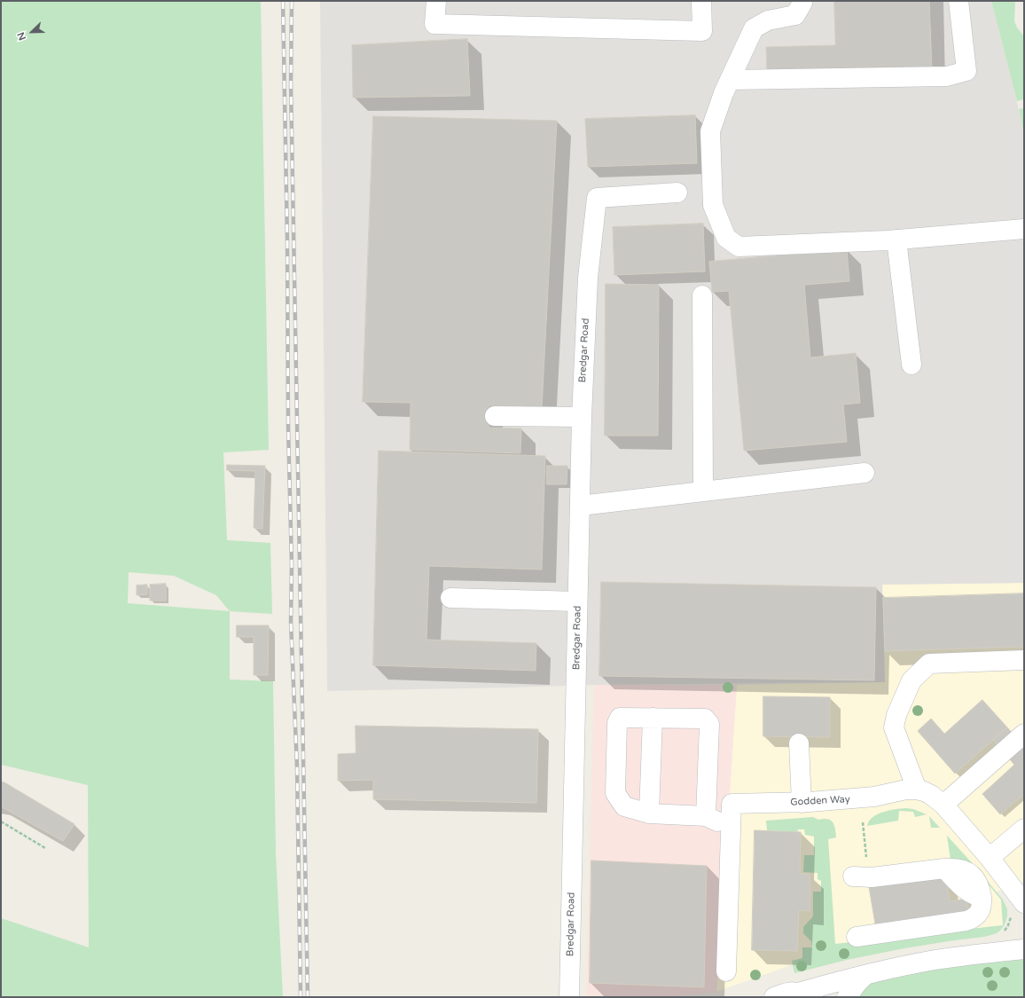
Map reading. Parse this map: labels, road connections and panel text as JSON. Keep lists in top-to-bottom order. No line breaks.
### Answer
{"streets":{"street":["Bredgar Road","Godden Way"]},"north":"bottom left"}
